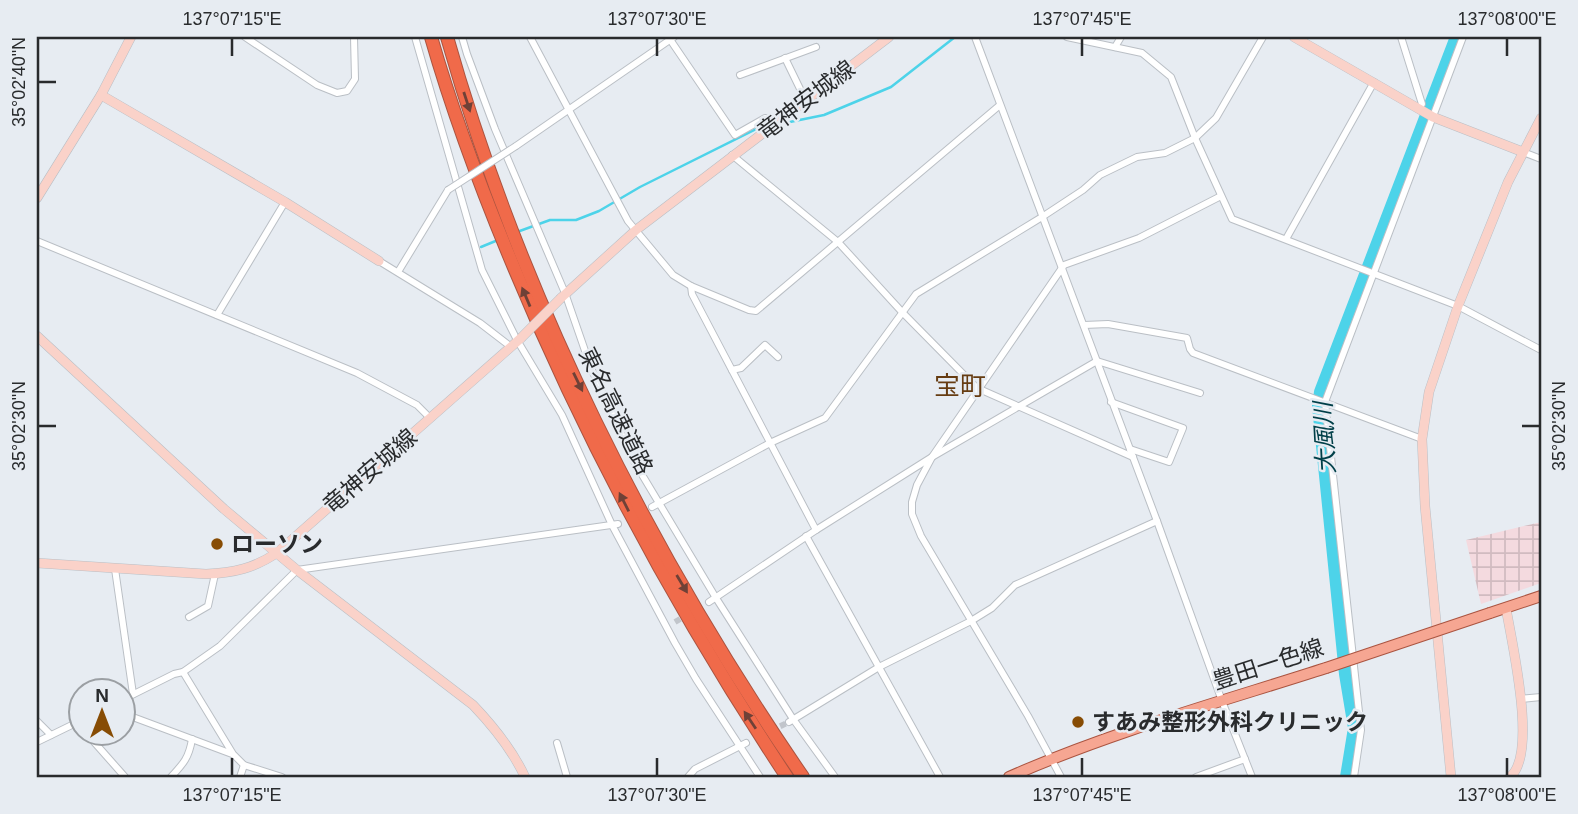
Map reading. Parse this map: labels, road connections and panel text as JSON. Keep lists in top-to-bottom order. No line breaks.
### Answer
{"streets":{"highway":["東名高速道路"],"main road":["豊田一色線"],"street":["竜神安城線"]},"districts":["宝町"],"water":["大風川"],"places":["ローソン","すあみ整形外科クリニック"],"north":"top","coordinates":["137°07'15\"E","137°07'30\"E","137°07'45\"E","137°08'00\"E","35°02'40\"N","35°02'30\"N"]}
